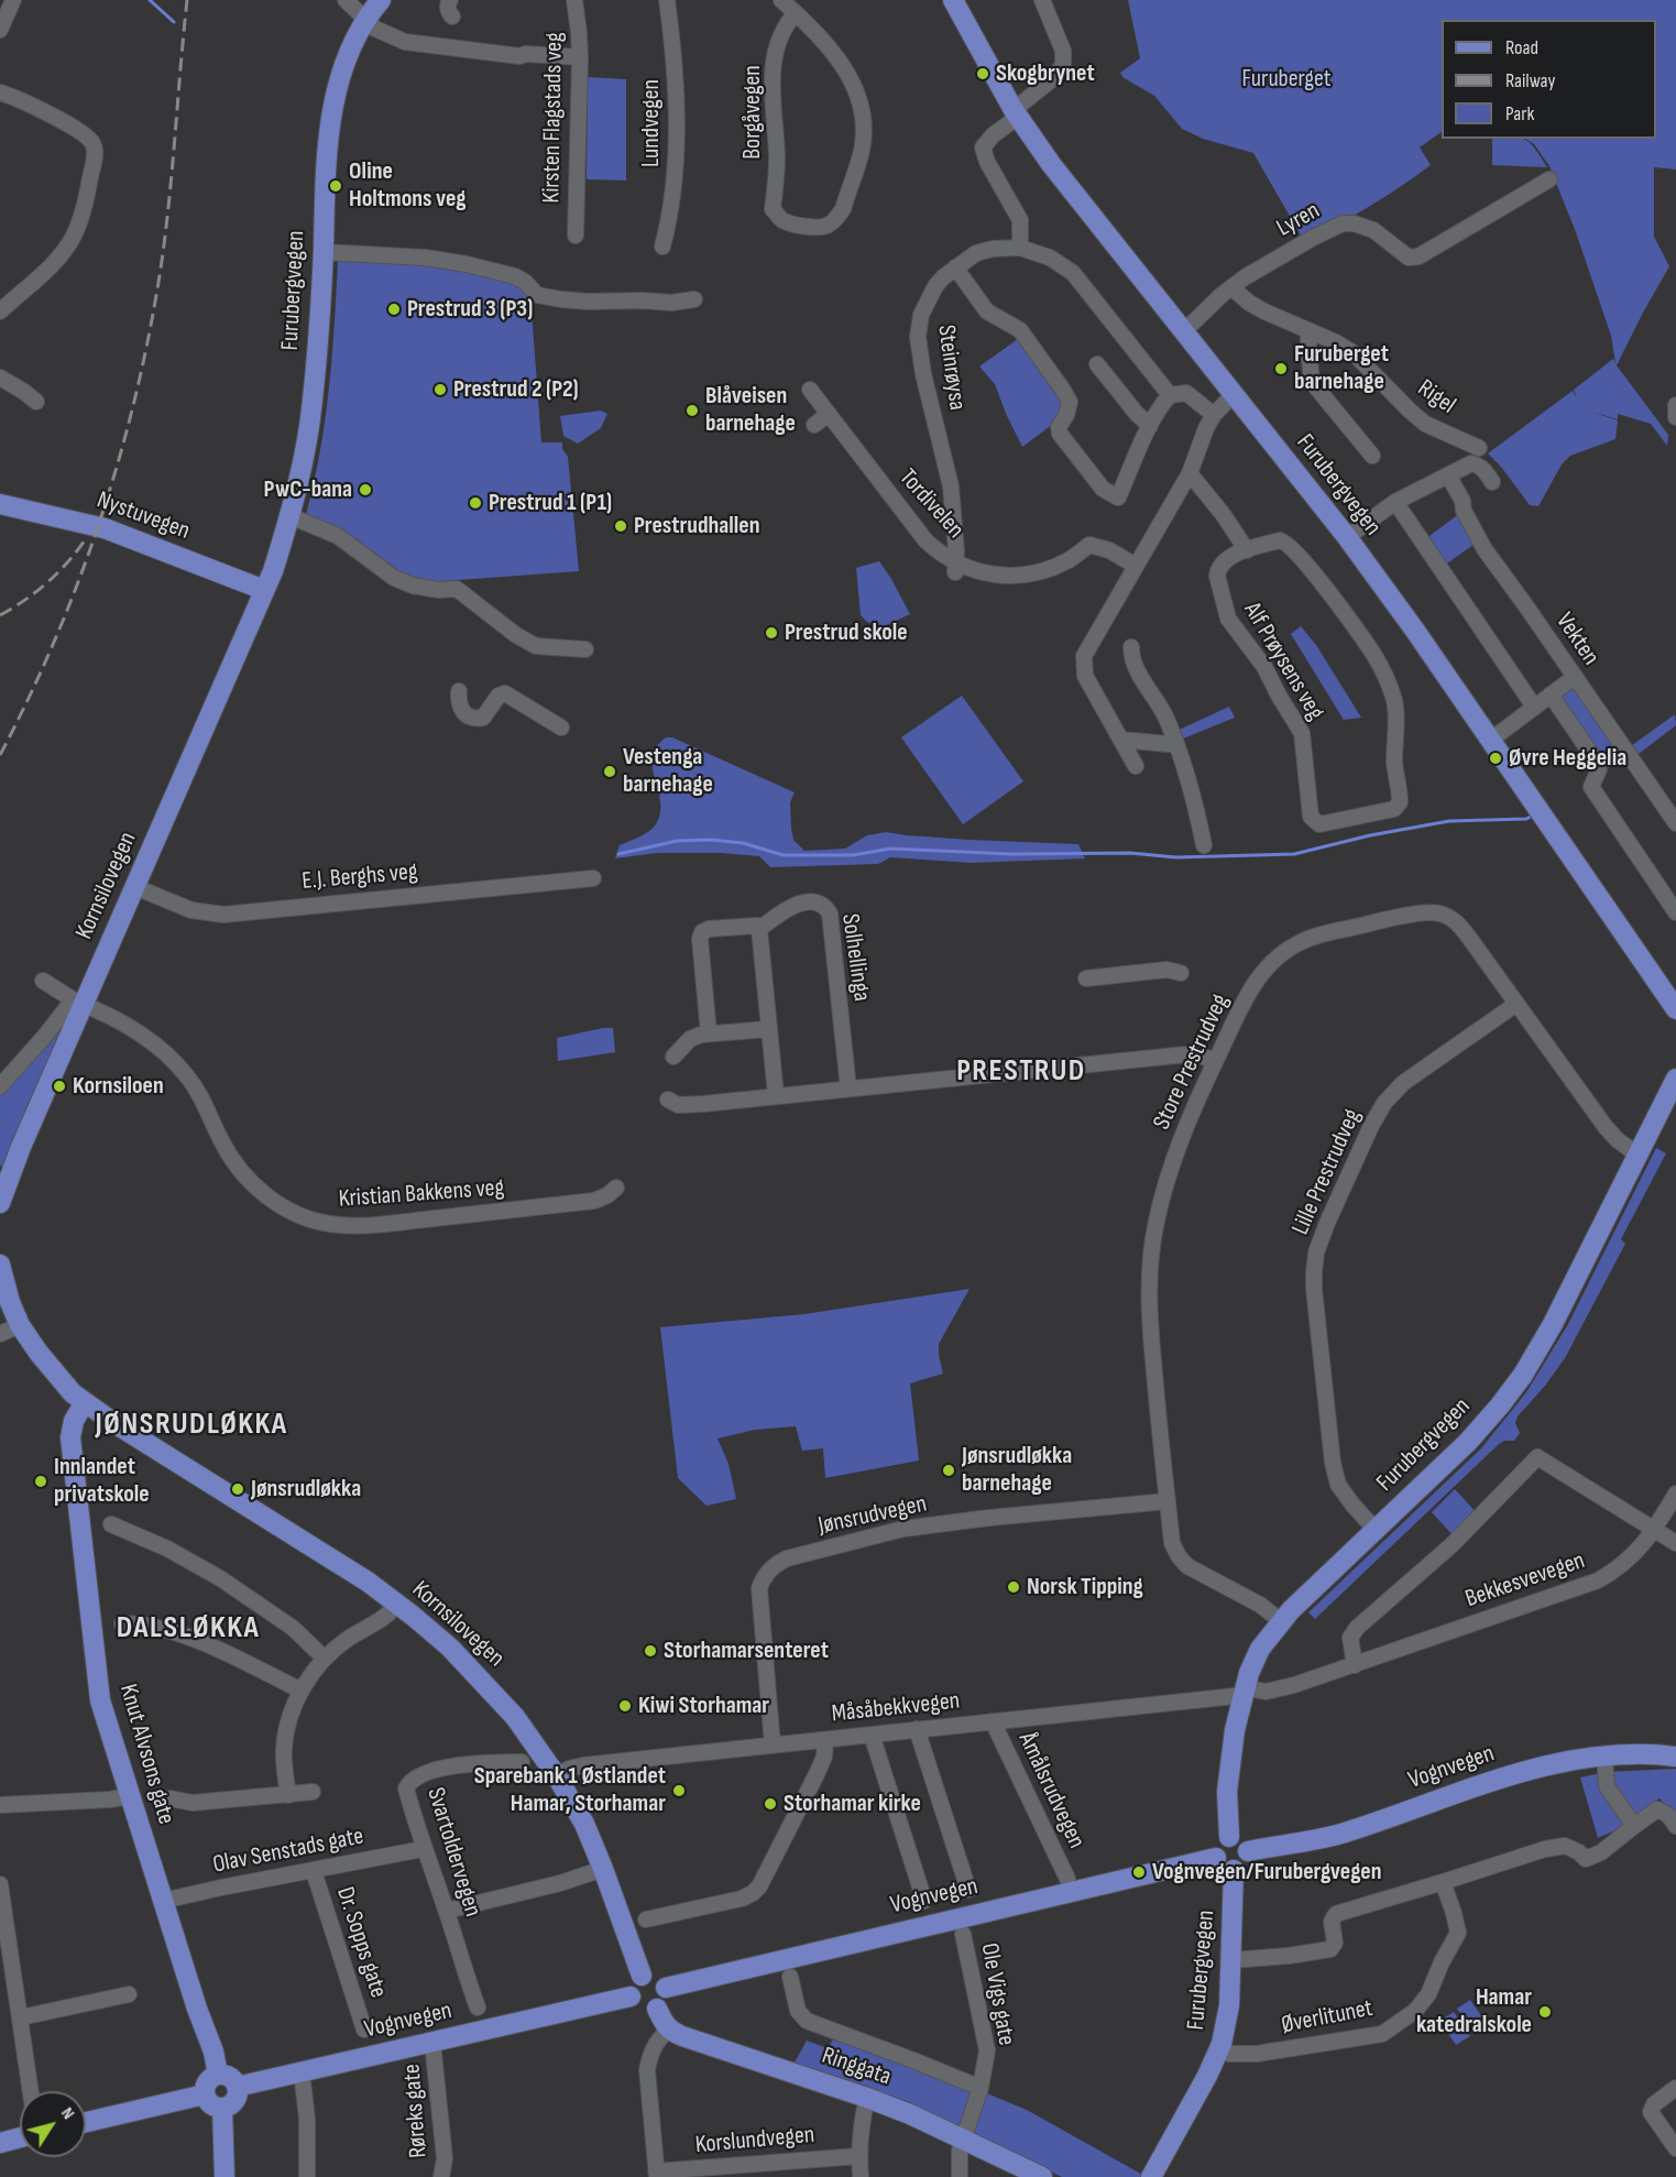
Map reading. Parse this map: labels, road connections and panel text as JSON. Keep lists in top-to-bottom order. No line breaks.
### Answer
{"streets":{"main road":["Furubergvegen","Nystuvegen","Kornsilovegen","Knut Alvsons gate","Vognvegen","Ringgata"],"street":["Borgåvegen","Kirsten Flagstads veg","Lundvegen","Lyren","Steinrøysa","Rigel","Tordivelen","Vekten","Alf Prøysens veg","E.J. Berghs veg","Solhellinga","Store Prestrudveg","Lille Prestrudveg","Kristian Bakkens veg","Jønsrudvegen","Bekkesvevegen","Måsåbekkvegen","Åmålsrudvegen","Olav Senstads gate","Svartoldervegen","Dr. Sopps gate","Ole Vigs gate","Øverlitunet","Røreks gate","Korslundvegen"]},"crossings":[["Lyren","Furubergvegen"],["Lyren","Rigel"],["Furubergvegen","Nystuvegen"],["Furubergvegen","Kornsilovegen"],["Furubergvegen","Store Prestrudveg"],["Furubergvegen","Lille Prestrudveg"],["Furubergvegen","Bekkesvevegen"],["Furubergvegen","Måsåbekkvegen"],["Furubergvegen","Vognvegen"],["Furubergvegen","Øverlitunet"],["Steinrøysa","Tordivelen"],["Nystuvegen","Kornsilovegen"],["E.J. Berghs veg","Kornsilovegen"],["Kornsilovegen","Kristian Bakkens veg"],["Kornsilovegen","Måsåbekkvegen"],["Kornsilovegen","Knut Alvsons gate"],["Kornsilovegen","Vognvegen"],["Store Prestrudveg","Lille Prestrudveg"],["Store Prestrudveg","Jønsrudvegen"],["Jønsrudvegen","Måsåbekkvegen"],["Bekkesvevegen","Måsåbekkvegen"],["Måsåbekkvegen","Åmålsrudvegen"],["Knut Alvsons gate","Vognvegen"],["Knut Alvsons gate","Olav Senstads gate"],["Vognvegen","Røreks gate"],["Olav Senstads gate","Svartoldervegen"],["Olav Senstads gate","Dr. Sopps gate"],["Ole Vigs gate","Ringgata"]],"districts":["PRESTRUD","JØNSRUDLØKKA","DALSLØKKA"],"parks":["Furuberget"],"places":["Skogbrynet","Oline Holtmons veg","Prestrud 3 (P3)","Furuberget barnehage","Prestrud 2 (P2)","Blåveisen barnehage","PwC-bana","Prestrud 1 (P1)","Prestrudhallen","Prestrud skole","Øvre Heggelia","Vestenga barnehage","Kornsiloen","Jønsrudløkka barnehage","Innlandet privatskole","Jønsrudløkka","Norsk Tipping","Storhamarsenteret","Kiwi Storhamar","Sparebank 1 Østlandet Hamar, Storhamar","Storhamar kirke","Vognvegen/Furubergvegen","Hamar katedralskole"],"legend":["Road","Railway","Park"],"north":"top right"}
